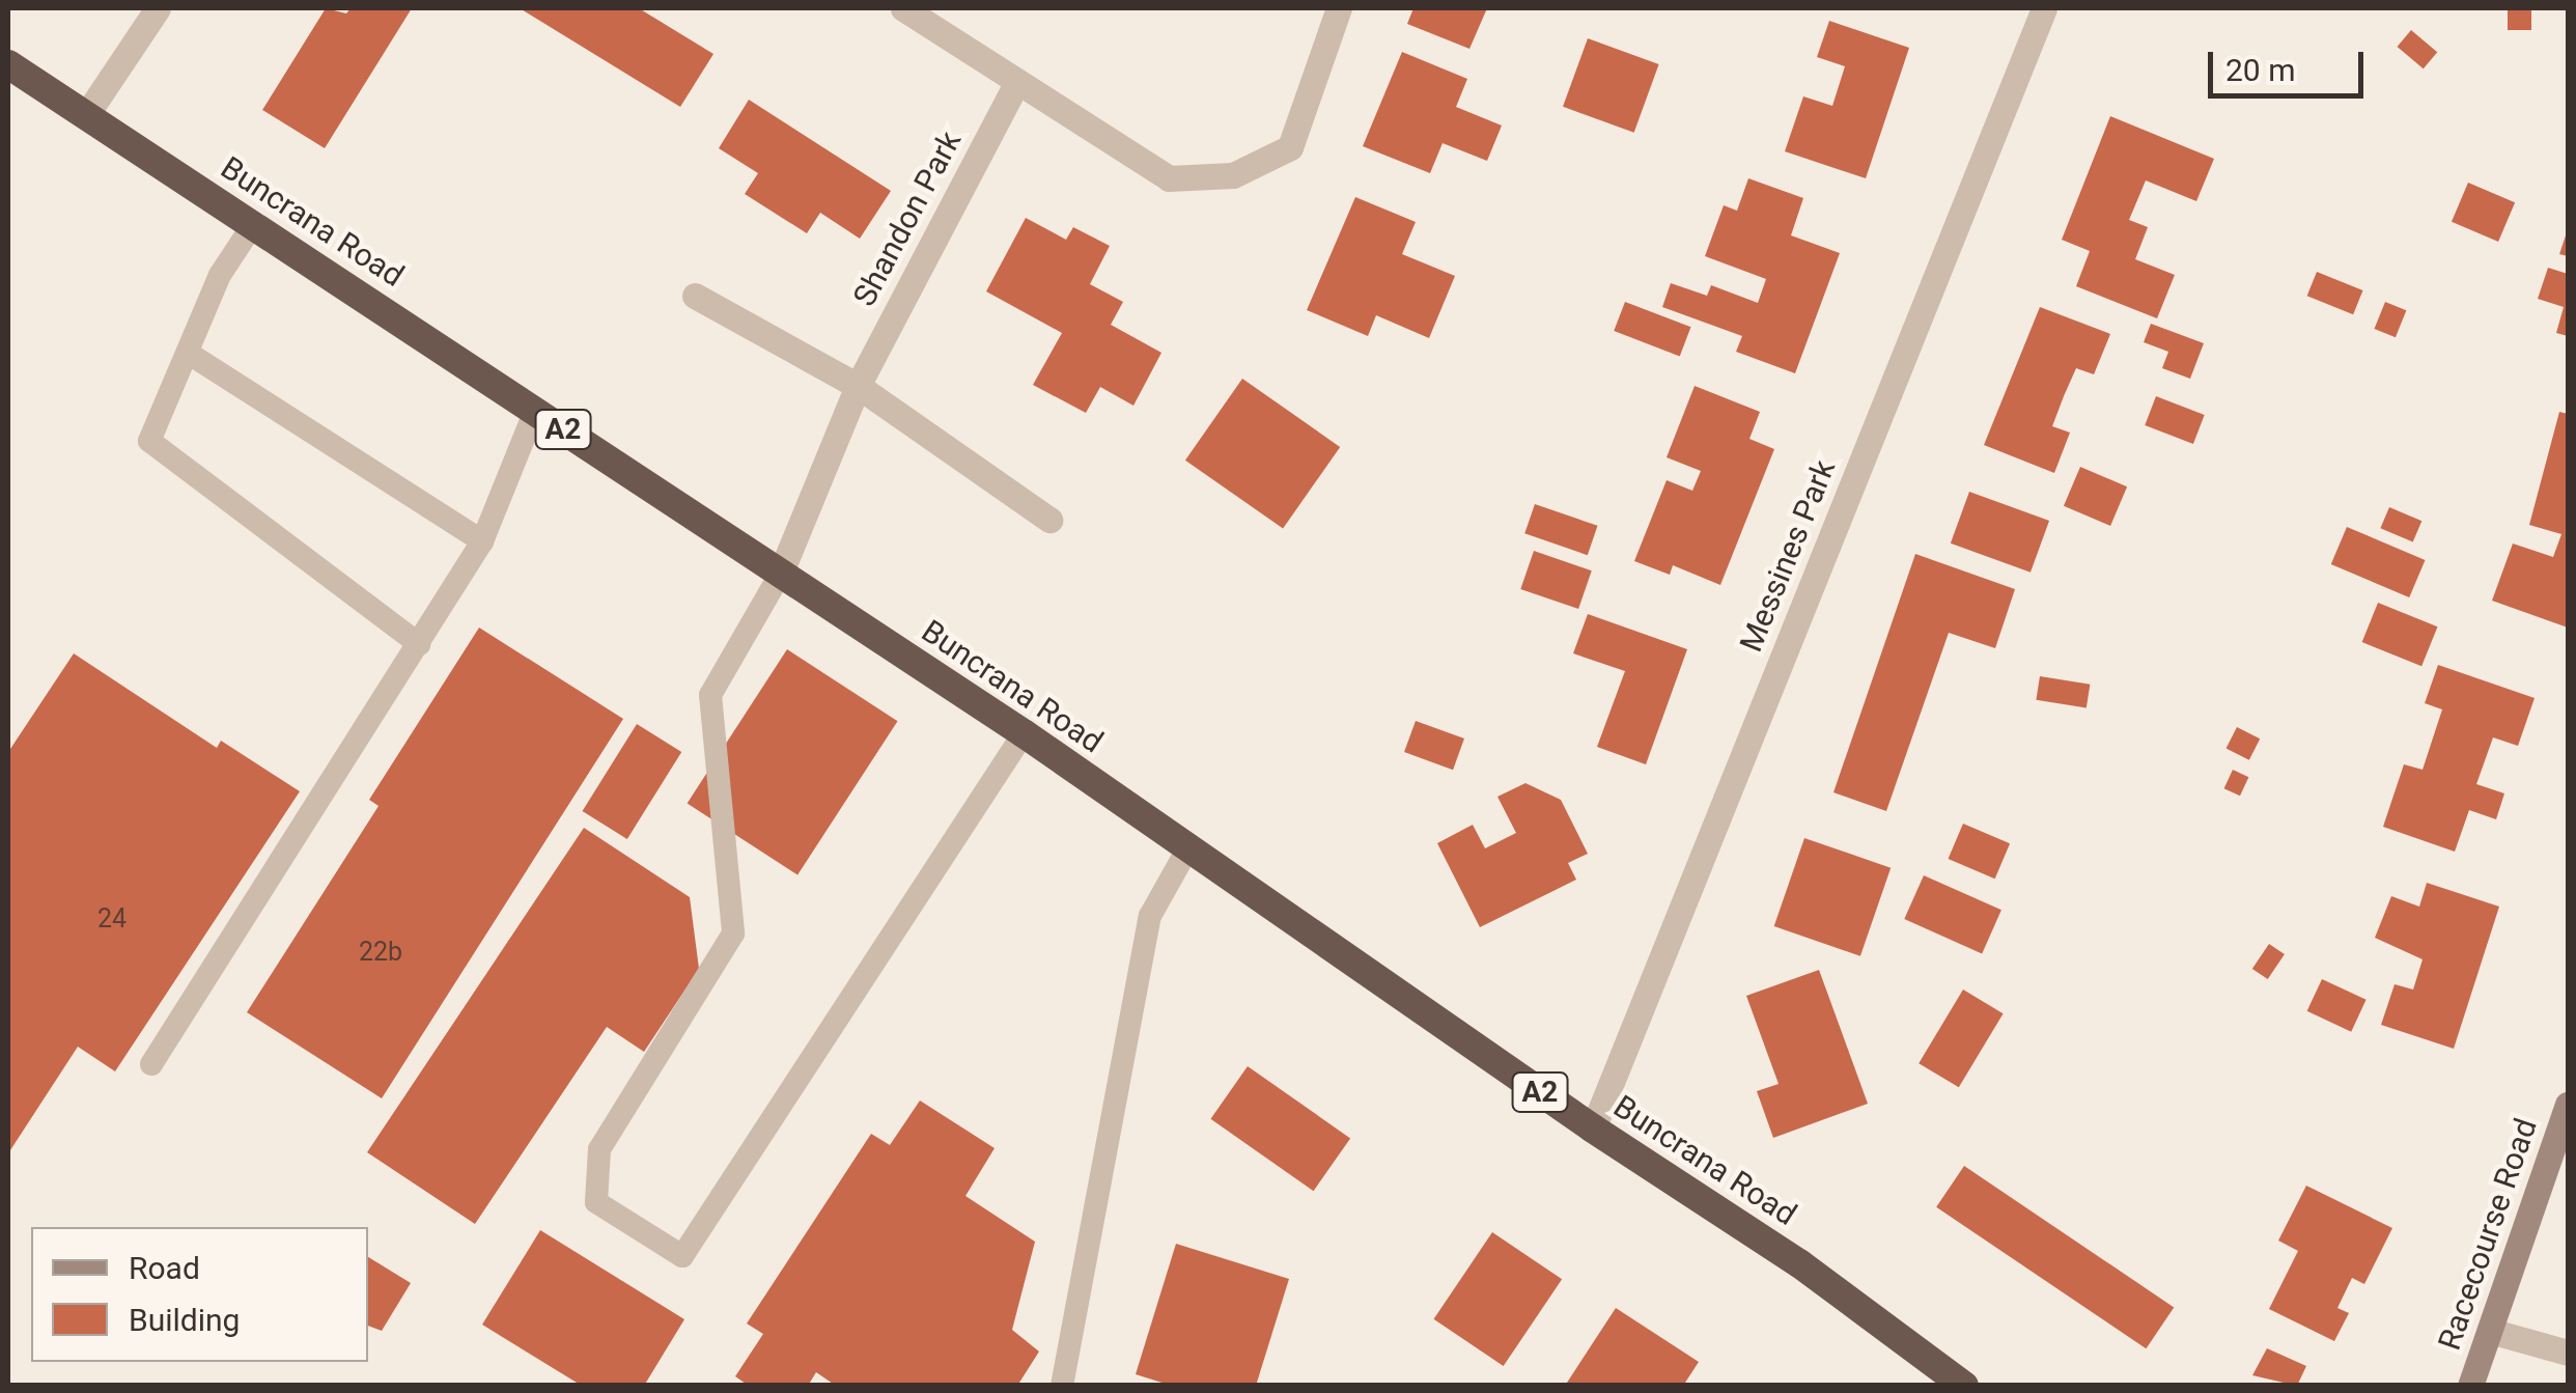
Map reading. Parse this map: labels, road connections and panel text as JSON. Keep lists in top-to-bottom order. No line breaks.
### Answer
{"streets":{"highway":["Buncrana Road","A2"],"main road":["Racecourse Road"],"street":["Shandon Park","Messines Park"]},"crossings":[["Shandon Park","Buncrana Road"],["Buncrana Road","Messines Park"]],"house_numbers":["24","22b"],"legend":["Road","Building"],"scale_bar":"20 m"}
